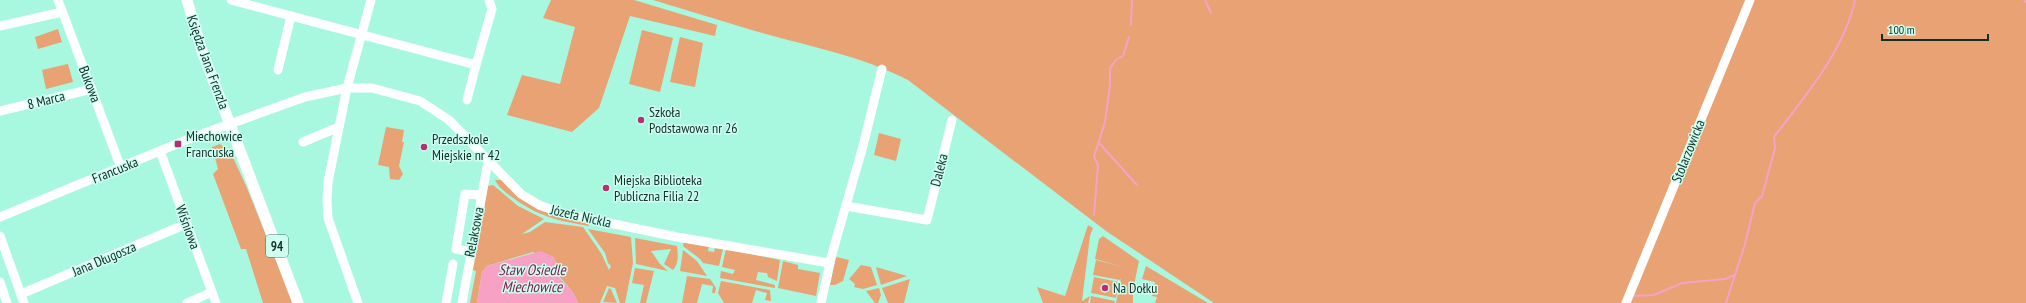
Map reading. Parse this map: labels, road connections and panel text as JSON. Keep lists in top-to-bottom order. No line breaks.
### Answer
{"streets":{"main road":["Księdza Jana Frenzla","94"],"street":["Bukowa","8 Marca","Stolarzowicka","Francuska","Daleka","Józefa Nickla","Wiśniowa","Relaksowa","Jana Długosza"]},"crossings":[["Księdza Jana Frenzla","Francuska"],["Księdza Jana Frenzla","Józefa Nickla"],["Bukowa","8 Marca"],["Bukowa","Francuska"],["Francuska","Józefa Nickla"],["Francuska","Wiśniowa"],["Józefa Nickla","Relaksowa"],["Wiśniowa","Jana Długosza"]],"water":["Staw Osiedle Miechowice"],"places":{"other":["Szkoła Podstawowa nr 26","Przedszkole Miejskie nr 42","Miejska Biblioteka Publiczna Filia 22","Na Dołku"],"transit":["Miechowice Francuska"]},"scale_bar":"100 m"}
